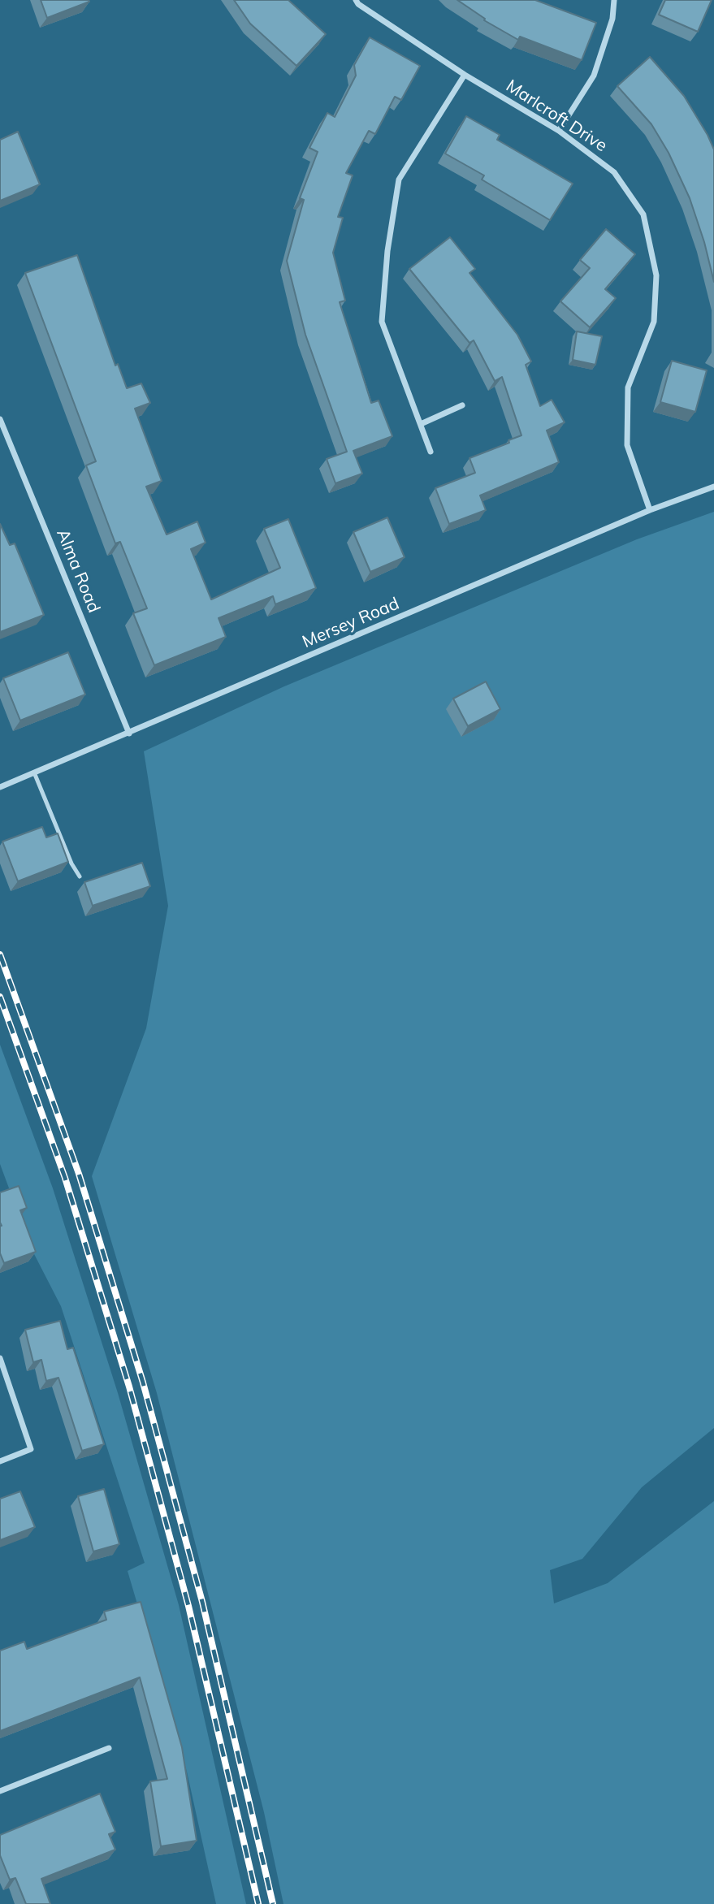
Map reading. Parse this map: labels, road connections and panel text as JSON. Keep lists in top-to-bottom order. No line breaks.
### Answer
{"streets":{"street":["Marlcroft Drive","Alma Road","Mersey Road"]},"crossings":[["Marlcroft Drive","Mersey Road"],["Alma Road","Mersey Road"]]}
